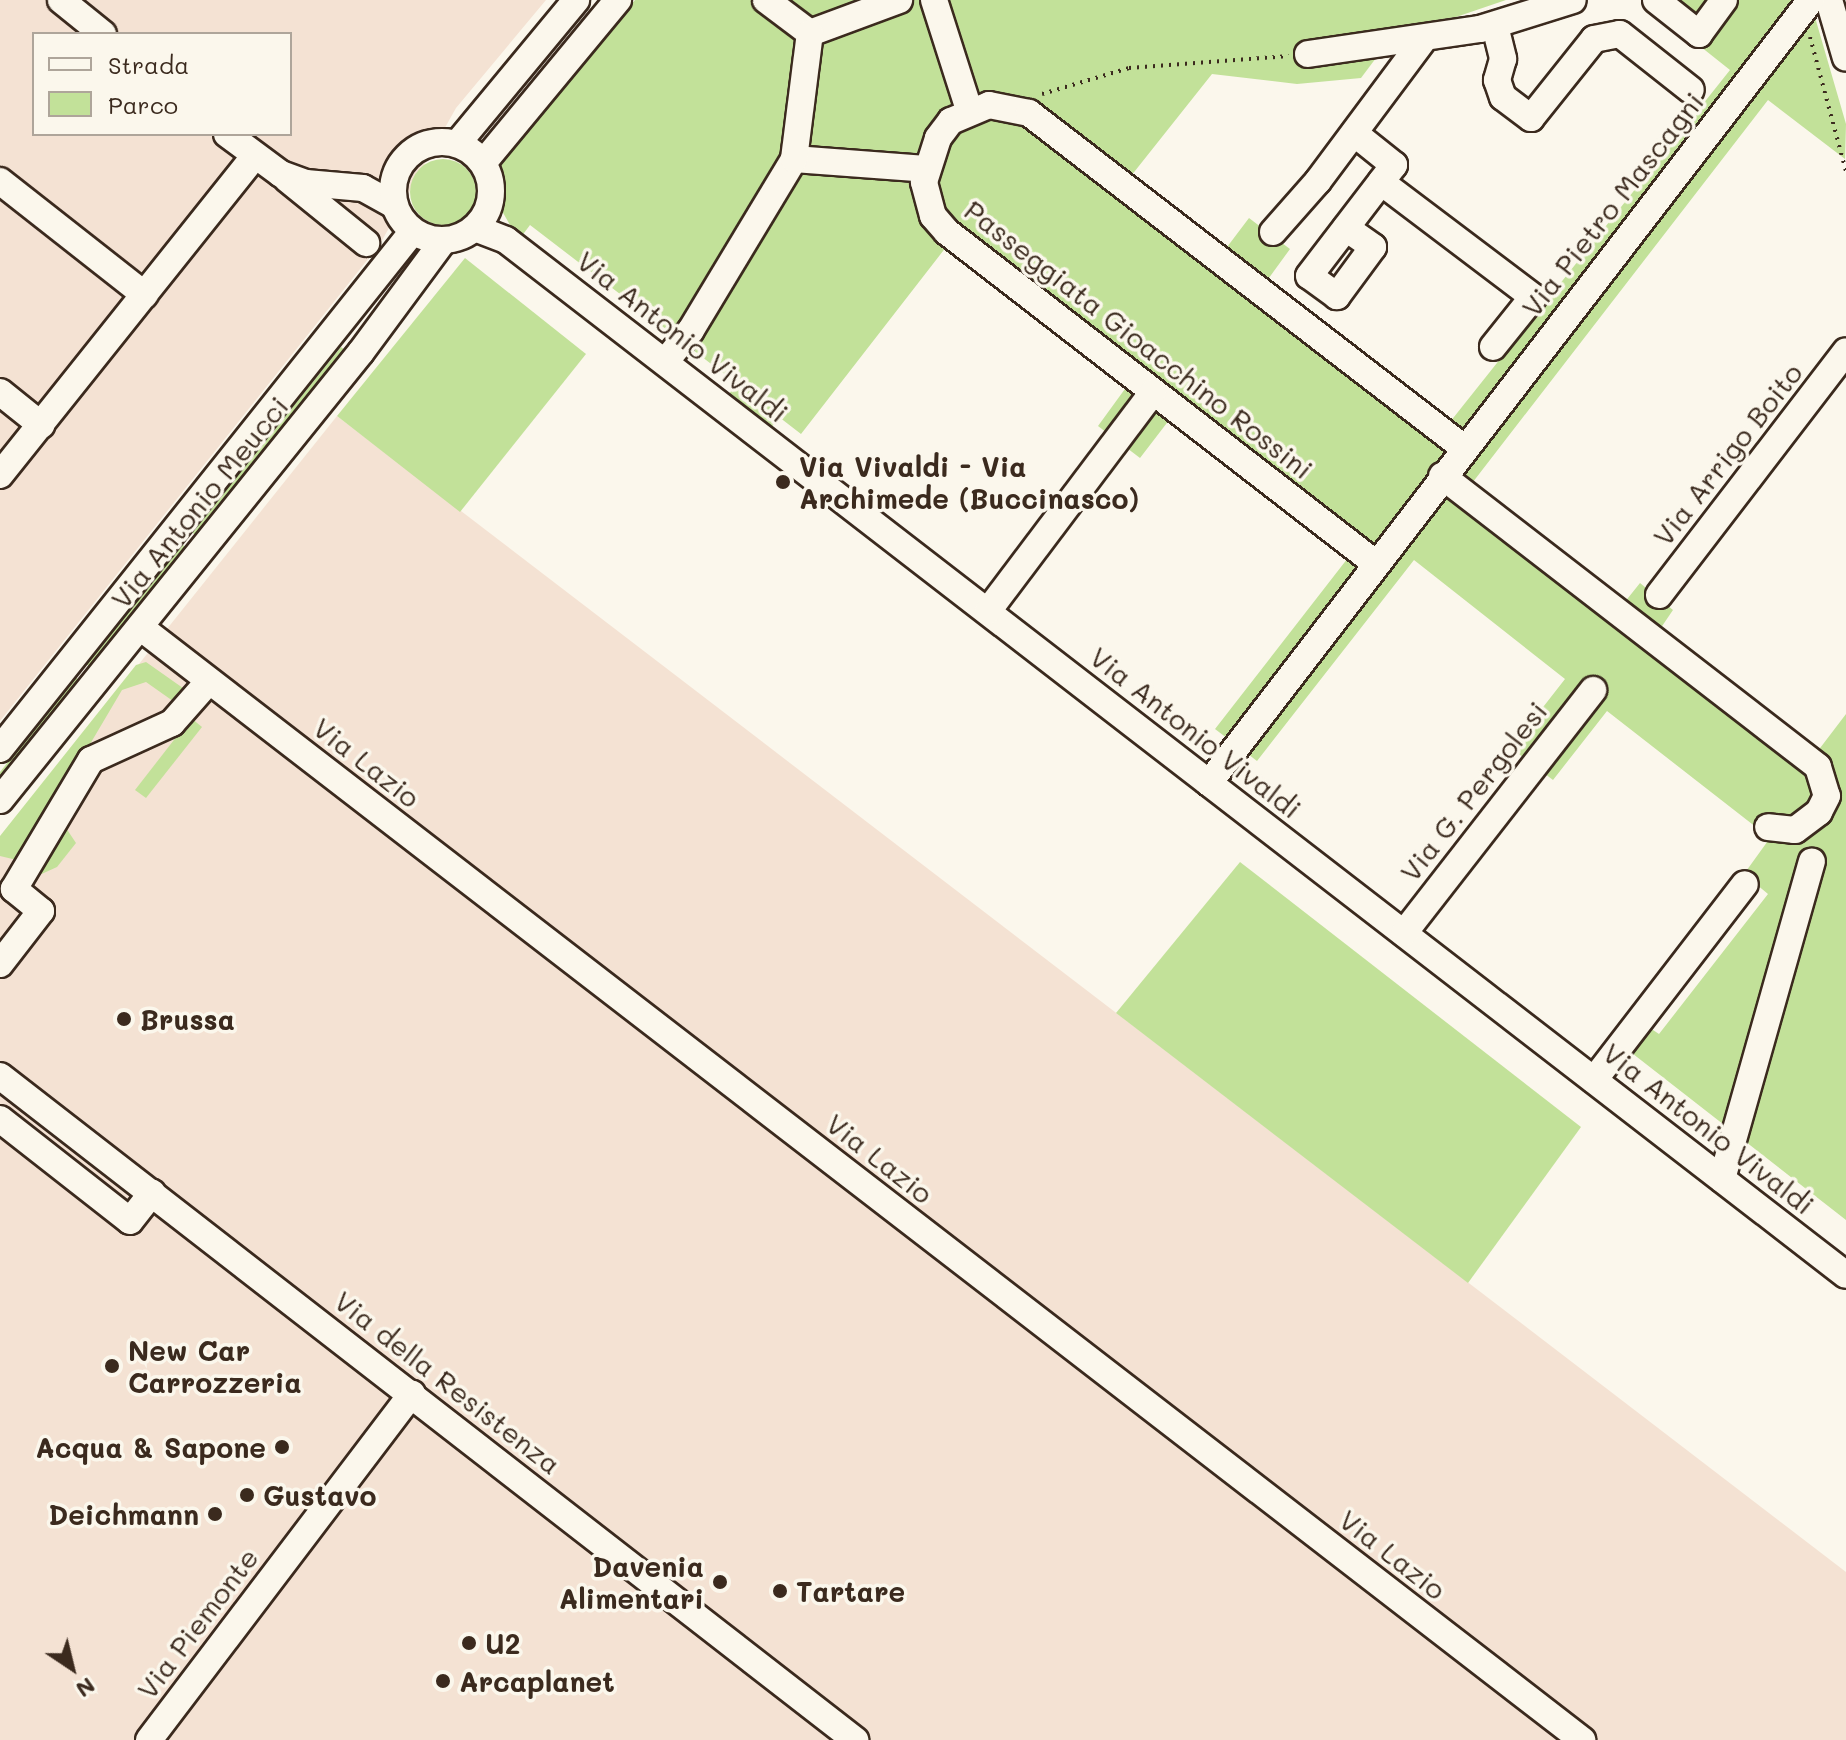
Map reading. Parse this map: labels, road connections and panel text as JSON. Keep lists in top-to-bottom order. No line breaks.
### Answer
{"streets":{"street":["Via Pietro Mascagni","Via Antonio Vivaldi","Passeggiata Gioacchino Rossini","Via Arrigo Boito","Via Antonio Meucci","Via Lazio","Via G. Pergolesi","Via della Resistenza","Via Piemonte"]},"crossings":[["Via Antonio Vivaldi","Via Antonio Meucci"],["Via Antonio Vivaldi","Via G. Pergolesi"],["Via Antonio Meucci","Via Lazio"],["Via della Resistenza","Via Piemonte"]],"places":["Via Vivaldi - Via Archimede (Buccinasco)","Brussa","New Car Carrozzeria","Acqua & Sapone","Gustavo","Deichmann","Davenia Alimentari","Tartare","U2","Arcaplanet"],"legend":["Strada","Parco"],"north":"bottom right"}
